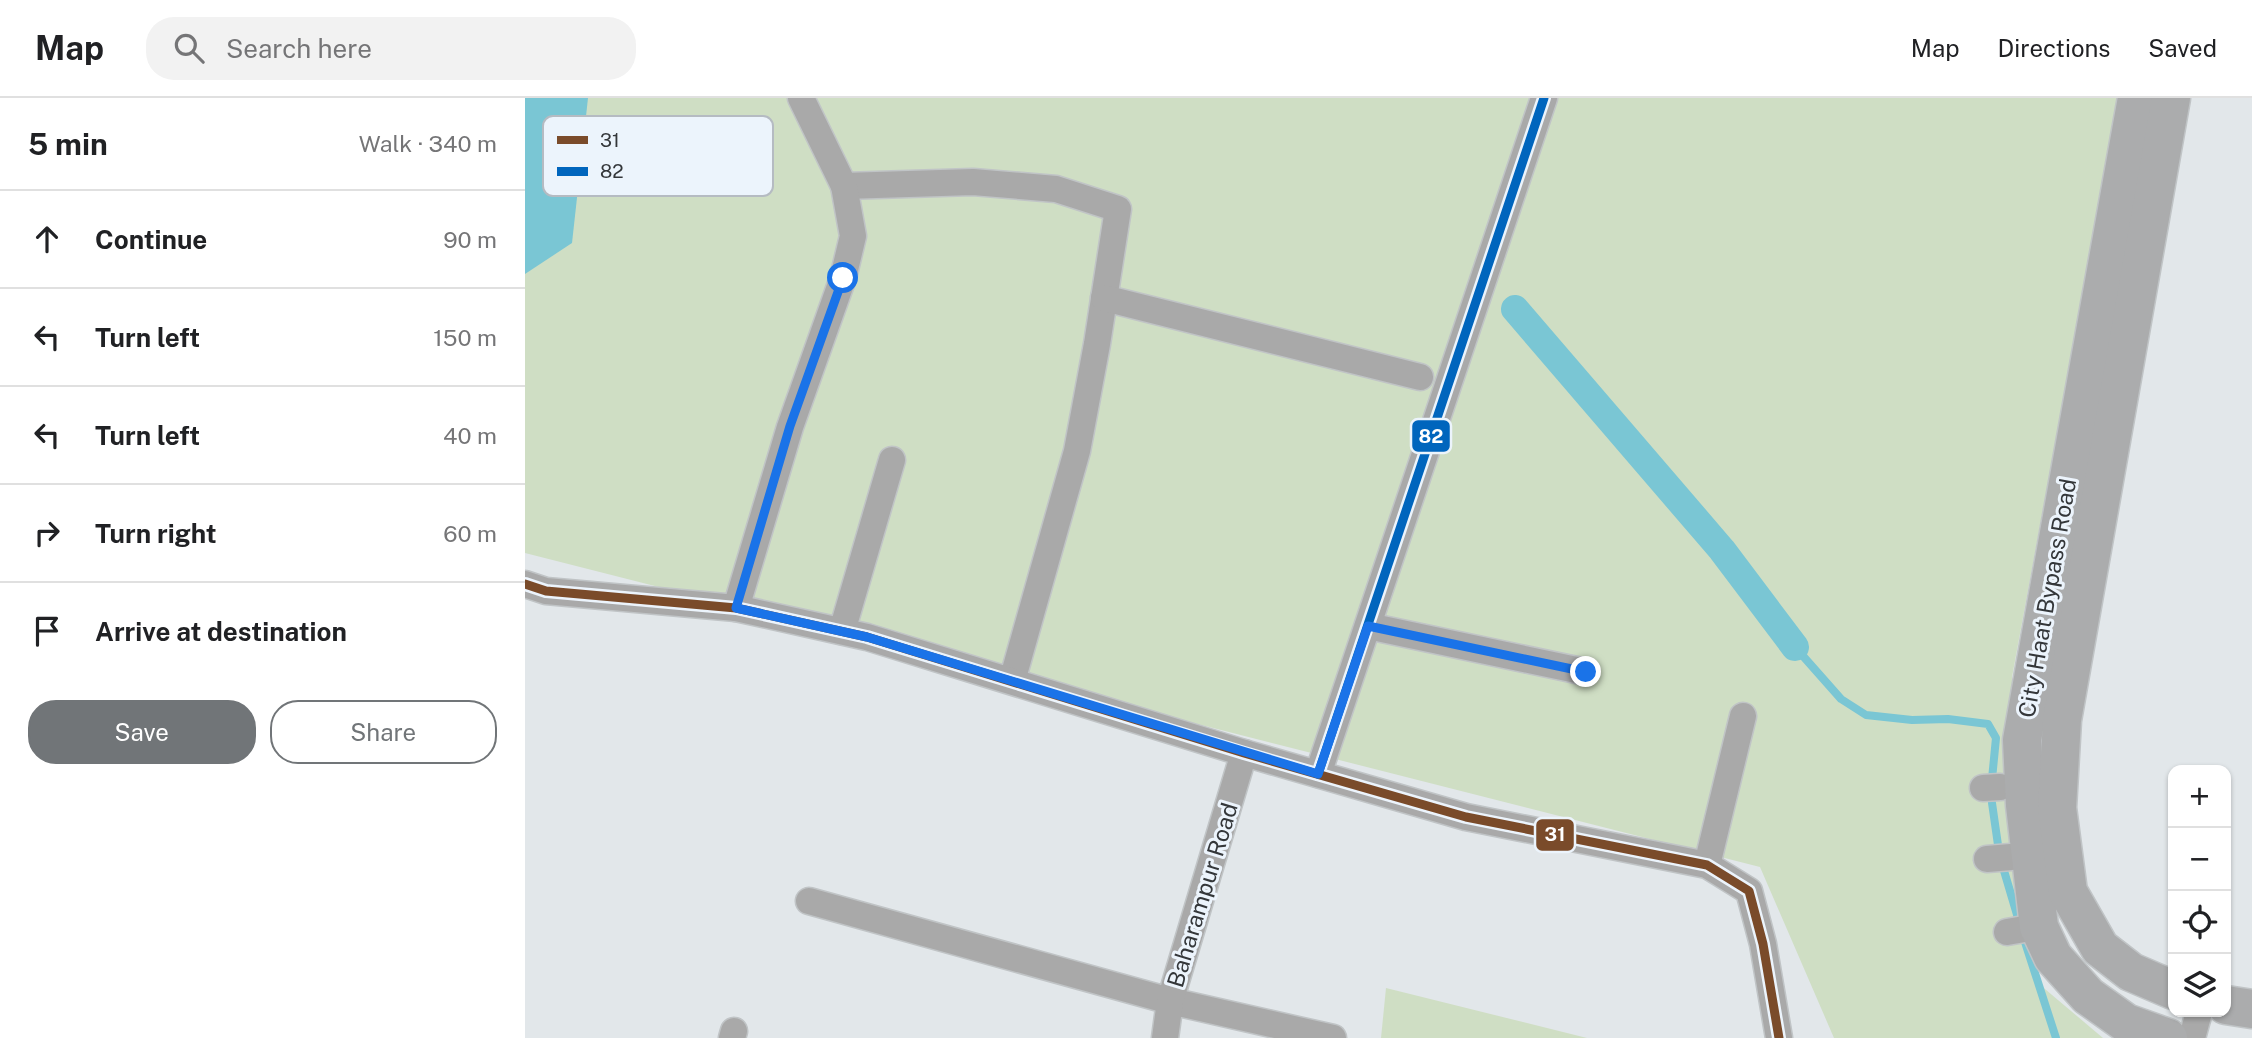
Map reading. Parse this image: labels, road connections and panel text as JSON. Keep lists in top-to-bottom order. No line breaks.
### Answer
{"streets":{"main road":["City Haat Bypass Road"],"street":["Baharampur Road"]},"lines":["transit line 82","transit line 31"],"legend":["31","82"],"page":{"header":"Map","search":"Search here","nav":["Map","Directions","Saved"],"heading":["5 min","Walk · 340 m"],"list":[["Continue","90 m"],["Turn left","150 m"],["Turn left","40 m"],["Turn right","60 m"],"Arrive at destination"],"buttons":["Save","Share"],"map_buttons":["+","−"]}}
